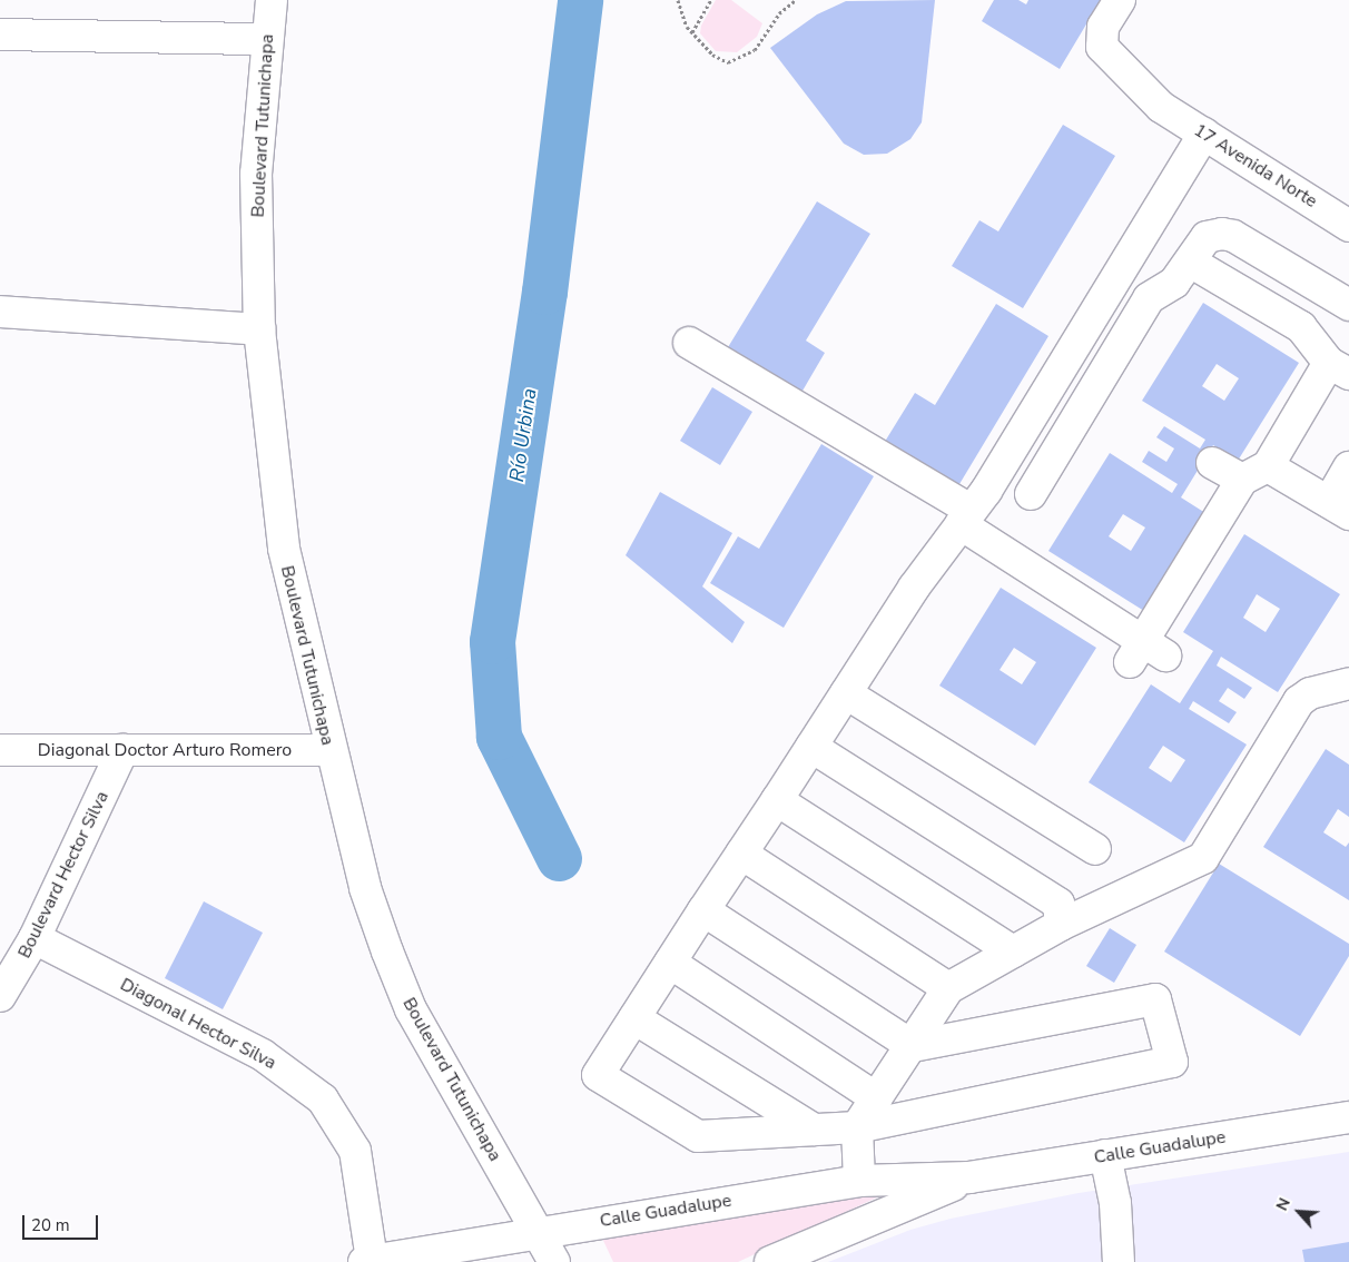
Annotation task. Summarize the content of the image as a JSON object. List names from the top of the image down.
{
  "streets": {
    "street": [
      "Boulevard Tutunichapa",
      "17 Avenida Norte",
      "Diagonal Doctor Arturo Romero",
      "Boulevard Hector Silva",
      "Diagonal Hector Silva",
      "Calle Guadalupe"
    ]
  },
  "crossings": [
    ["Boulevard Tutunichapa", "Diagonal Doctor Arturo Romero"],
    ["Boulevard Tutunichapa", "Calle Guadalupe"],
    ["Diagonal Doctor Arturo Romero", "Boulevard Hector Silva"],
    ["Boulevard Hector Silva", "Diagonal Hector Silva"],
    ["Diagonal Hector Silva", "Calle Guadalupe"]
  ],
  "water": ["Río Urbina"],
  "scale_bar": "20 m",
  "north": "top left"
}
